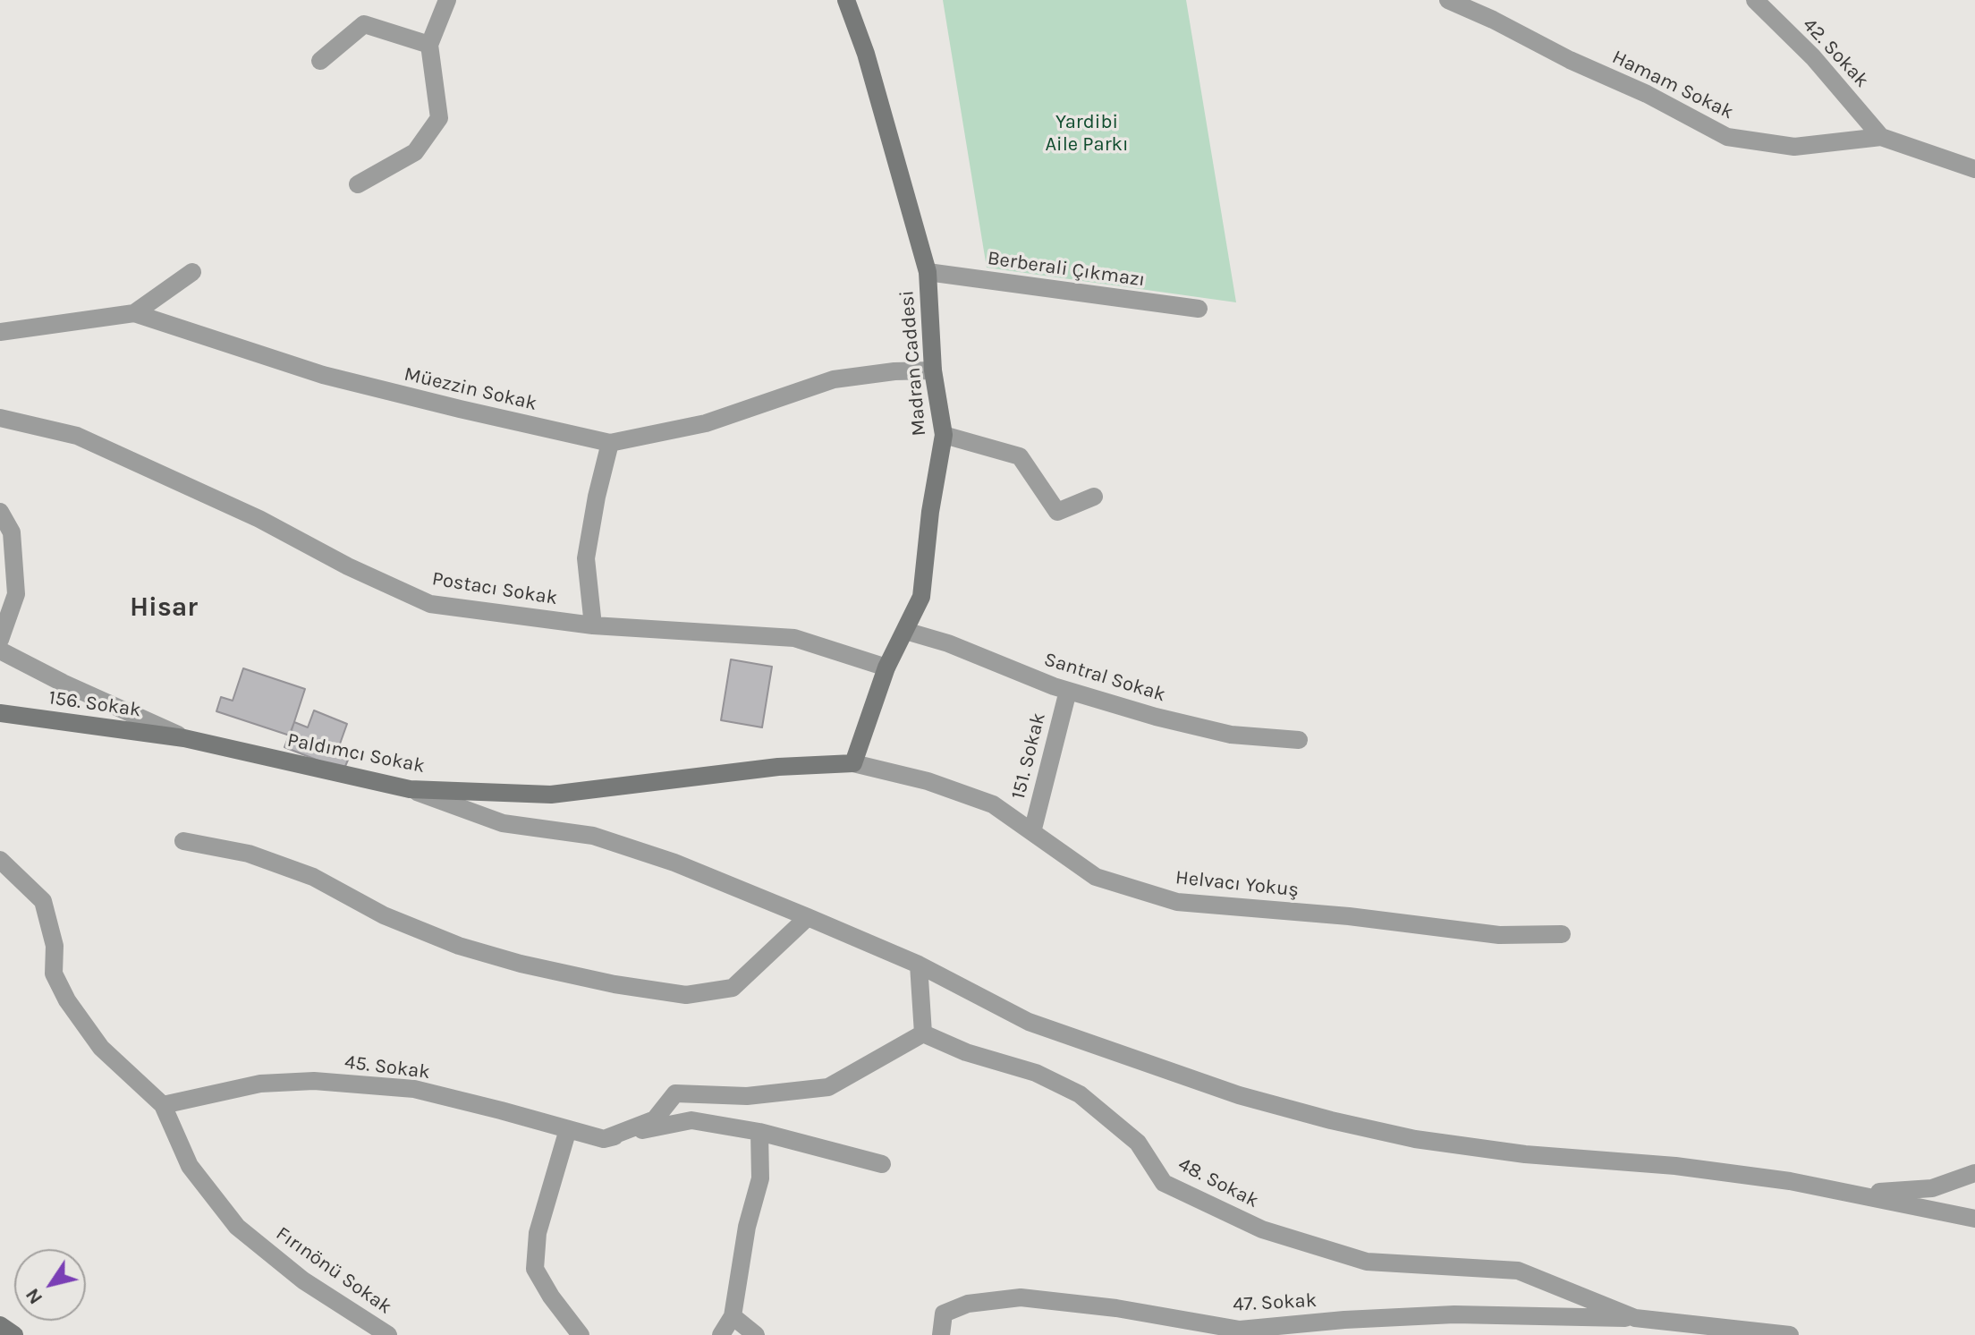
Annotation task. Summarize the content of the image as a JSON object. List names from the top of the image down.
{
  "streets": {
    "street": [
      "42. Sokak",
      "Hamam Sokak",
      "Berberali Çıkmazı",
      "Madran Caddesi",
      "Müezzin Sokak",
      "Postacı Sokak",
      "Santral Sokak",
      "156. Sokak",
      "Paldımcı Sokak",
      "151. Sokak",
      "Helvacı Yokuş",
      "45. Sokak",
      "48. Sokak",
      "Fırınönü Sokak",
      "47. Sokak"
    ]
  },
  "crossings": [
    ["42. Sokak", "Hamam Sokak"],
    ["Berberali Çıkmazı", "Madran Caddesi"],
    ["Madran Caddesi", "Müezzin Sokak"],
    ["Madran Caddesi", "Postacı Sokak"],
    ["Madran Caddesi", "Santral Sokak"],
    ["Madran Caddesi", "Paldımcı Sokak"],
    ["Madran Caddesi", "Helvacı Yokuş"],
    ["Santral Sokak", "151. Sokak"],
    ["156. Sokak", "Paldımcı Sokak"],
    ["Paldımcı Sokak", "Helvacı Yokuş"],
    ["151. Sokak", "Helvacı Yokuş"],
    ["45. Sokak", "Fırınönü Sokak"],
    ["48. Sokak", "47. Sokak"]
  ],
  "districts": ["Hisar"],
  "parks": ["Yardibi Aile Parkı"],
  "north": "bottom left"
}
